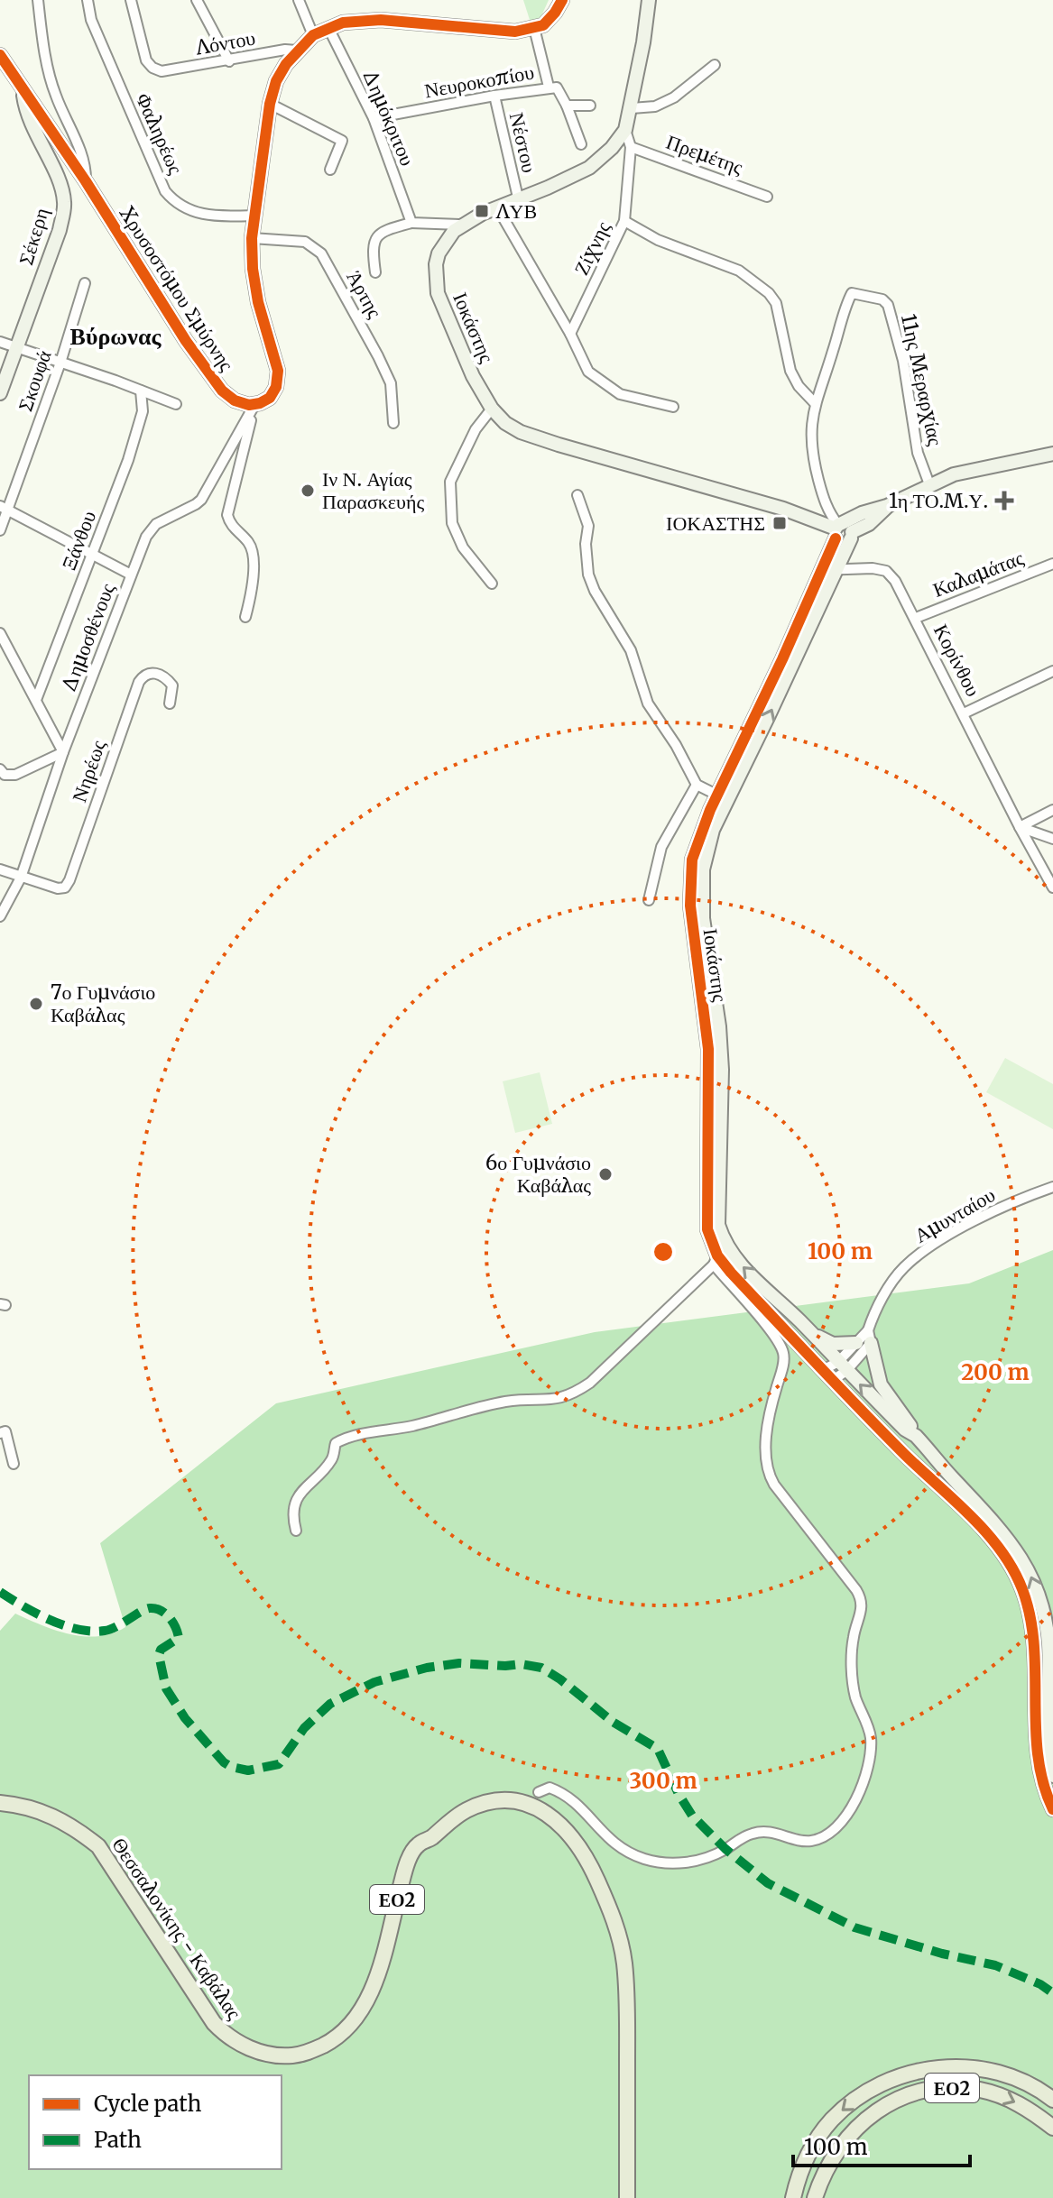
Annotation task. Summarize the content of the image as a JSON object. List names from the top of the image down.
{
  "streets": {
    "main road": ["ΕΟ2", "Θεσσαλονίκης - Καβάλας"],
    "street": [
      "Λόντου",
      "Νευροκοπίου",
      "Δημόκριτου",
      "Φαληρέως",
      "Νέστου",
      "Πρεμέτης",
      "Σέκερη",
      "Ζίχνης",
      "Χρυσοστόμου Σμύρνης",
      "Άρτης",
      "Ιοκάστης",
      "11ης Μεραρχίας",
      "Σκουφά",
      "Ξάνθου",
      "Καλαμάτας",
      "Δημοσθένους",
      "Κορίνθου",
      "Νηρέως",
      "Αμυνταίου"
    ]
  },
  "crossings": [
    ["Νευροκοπίου", "Δημόκριτου"],
    ["Νευροκοπίου", "Νέστου"],
    ["Νέστου", "Ιοκάστης"],
    ["Πρεμέτης", "Ζίχνης"],
    ["Σέκερη", "Χρυσοστόμου Σμύρνης"],
    ["Ζίχνης", "Ιοκάστης"],
    ["Χρυσοστόμου Σμύρνης", "Δημοσθένους"],
    ["Ιοκάστης", "11ης Μεραρχίας"],
    ["Ιοκάστης", "Κορίνθου"],
    ["Ιοκάστης", "Αμυνταίου"],
    ["Καλαμάτας", "Κορίνθου"],
    ["Δημοσθένους", "Νηρέως"]
  ],
  "districts": ["Βύρωνας"],
  "places": {
    "transit": ["ΛΥΒ", "ΙΟΚΑΣΤΗΣ"],
    "other": ["Ιν Ν. Αγίας Παρασκευής", "7ο Γυμνάσιο Καβάλας", "6ο Γυμνάσιο Καβάλας"],
    "health": ["1η ΤΟ.Μ.Υ."]
  },
  "legend": ["Cycle path", "Path"],
  "scale_bar": "100 m",
  "rings": ["100 m", "200 m", "300 m"]
}
